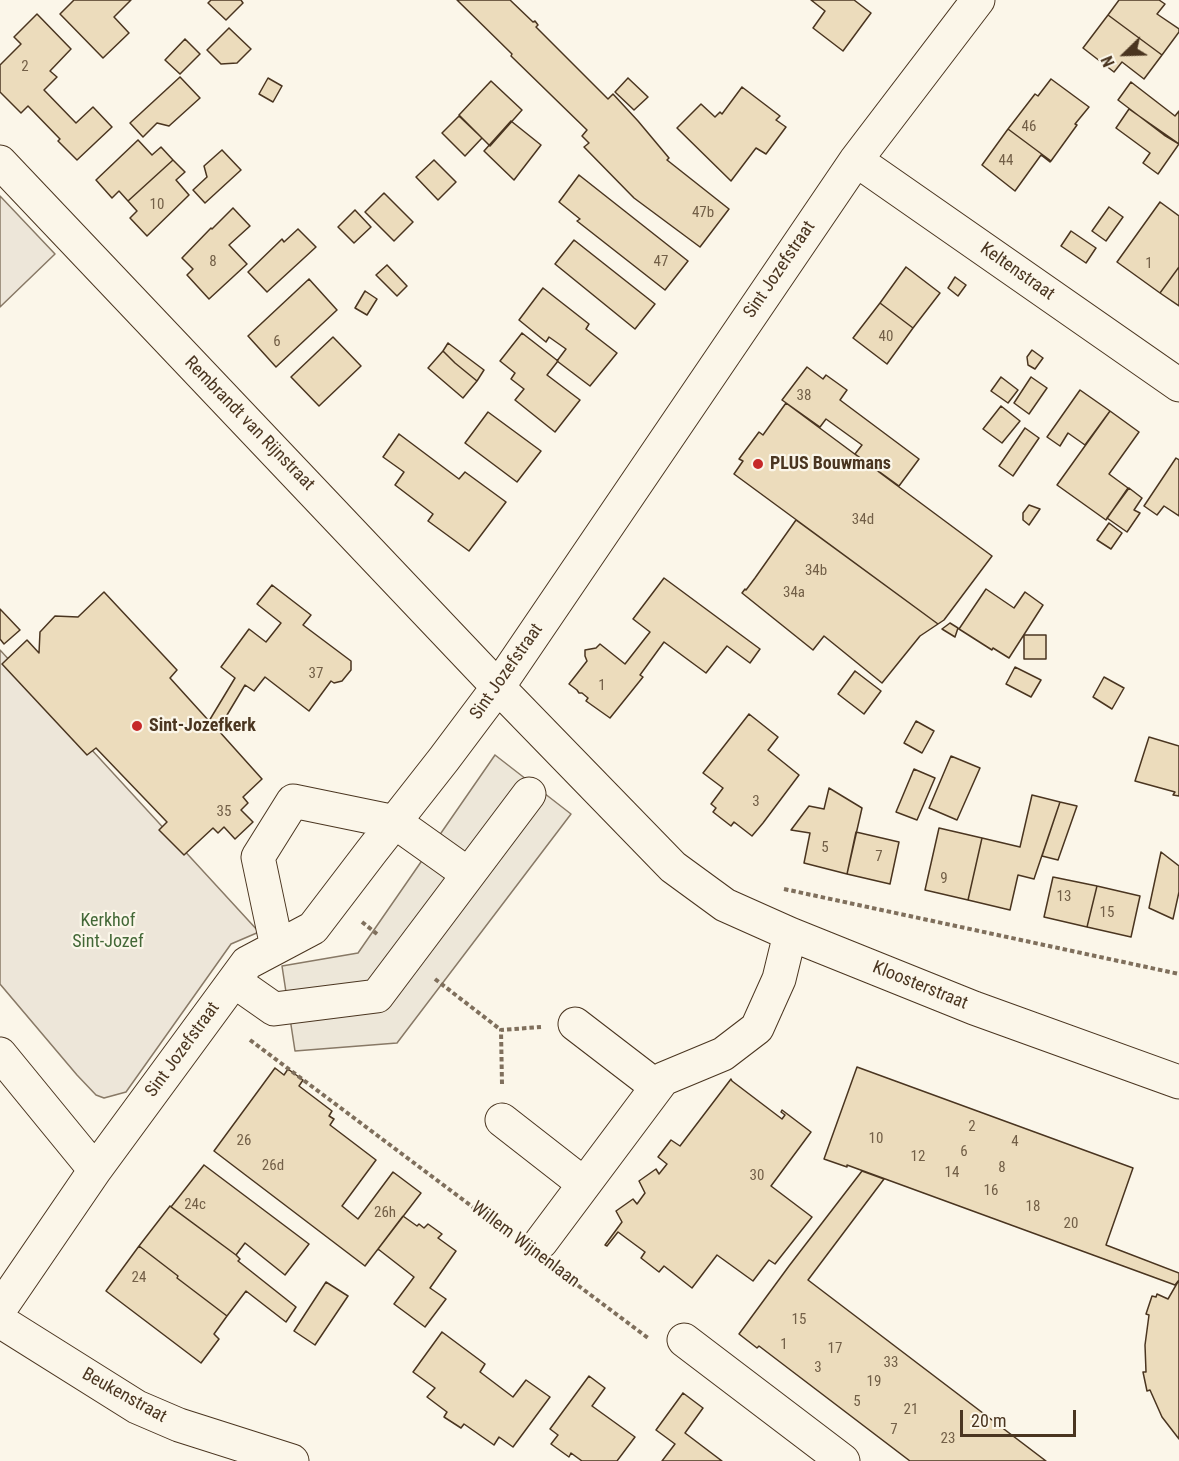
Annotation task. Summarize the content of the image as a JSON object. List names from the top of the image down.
{
  "streets": {
    "street": [
      "Sint Jozefstraat",
      "Keltenstraat",
      "Rembrandt van Rijnstraat",
      "Kloosterstraat",
      "Beukenstraat"
    ],
    "path": ["Willem Wijnenlaan"]
  },
  "crossings": [
    ["Sint Jozefstraat", "Keltenstraat"],
    ["Sint Jozefstraat", "Rembrandt van Rijnstraat"],
    ["Sint Jozefstraat", "Kloosterstraat"],
    ["Sint Jozefstraat", "Willem Wijnenlaan"],
    ["Rembrandt van Rijnstraat", "Kloosterstraat"]
  ],
  "parks": ["Kerkhof Sint-Jozef"],
  "places": ["PLUS Bouwmans", "Sint-Jozefkerk"],
  "house_numbers": [
    "2",
    "46",
    "44",
    "10",
    "47b",
    "8",
    "47",
    "1",
    "40",
    "6",
    "38",
    "34d",
    "34b",
    "34a",
    "37",
    "1",
    "3",
    "35",
    "5",
    "7",
    "9",
    "13",
    "15",
    "2",
    "10",
    "26",
    "4",
    "6",
    "12",
    "26d",
    "8",
    "14",
    "30",
    "16",
    "24c",
    "18",
    "26h",
    "20",
    "24",
    "15",
    "1",
    "17",
    "33",
    "3",
    "19",
    "5",
    "21",
    "7",
    "23"
  ],
  "scale_bar": "20 m",
  "north": "bottom left"
}
